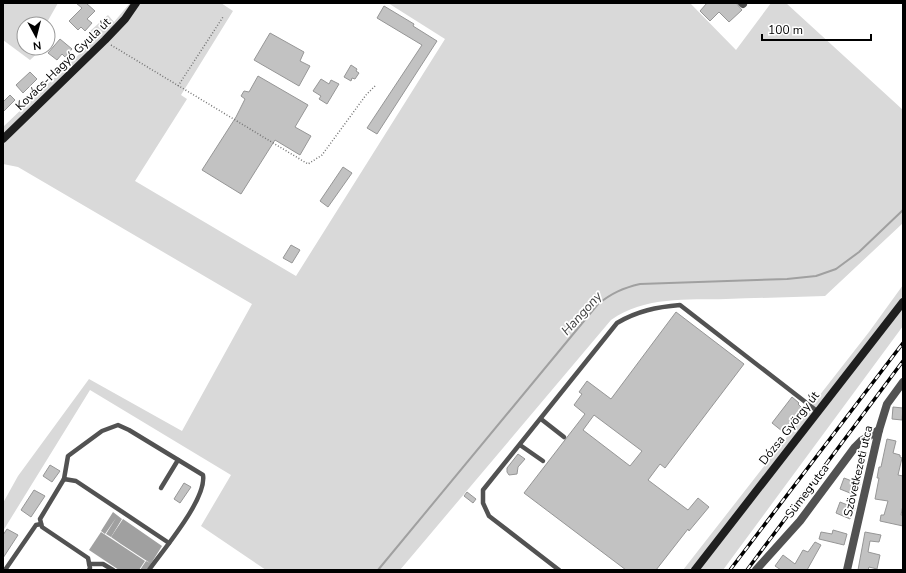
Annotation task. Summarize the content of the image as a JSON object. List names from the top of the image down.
{
  "streets": {
    "main road": ["Kovács-Hagyó Gyula út", "Dózsa György út"],
    "street": ["Szövetkezeti utca", "Sümeg utca"]
  },
  "crossings": [
    ["Szövetkezeti utca", "Sümeg utca"]
  ],
  "water": ["Hangony"],
  "scale_bar": "100 m",
  "north": "bottom"
}
